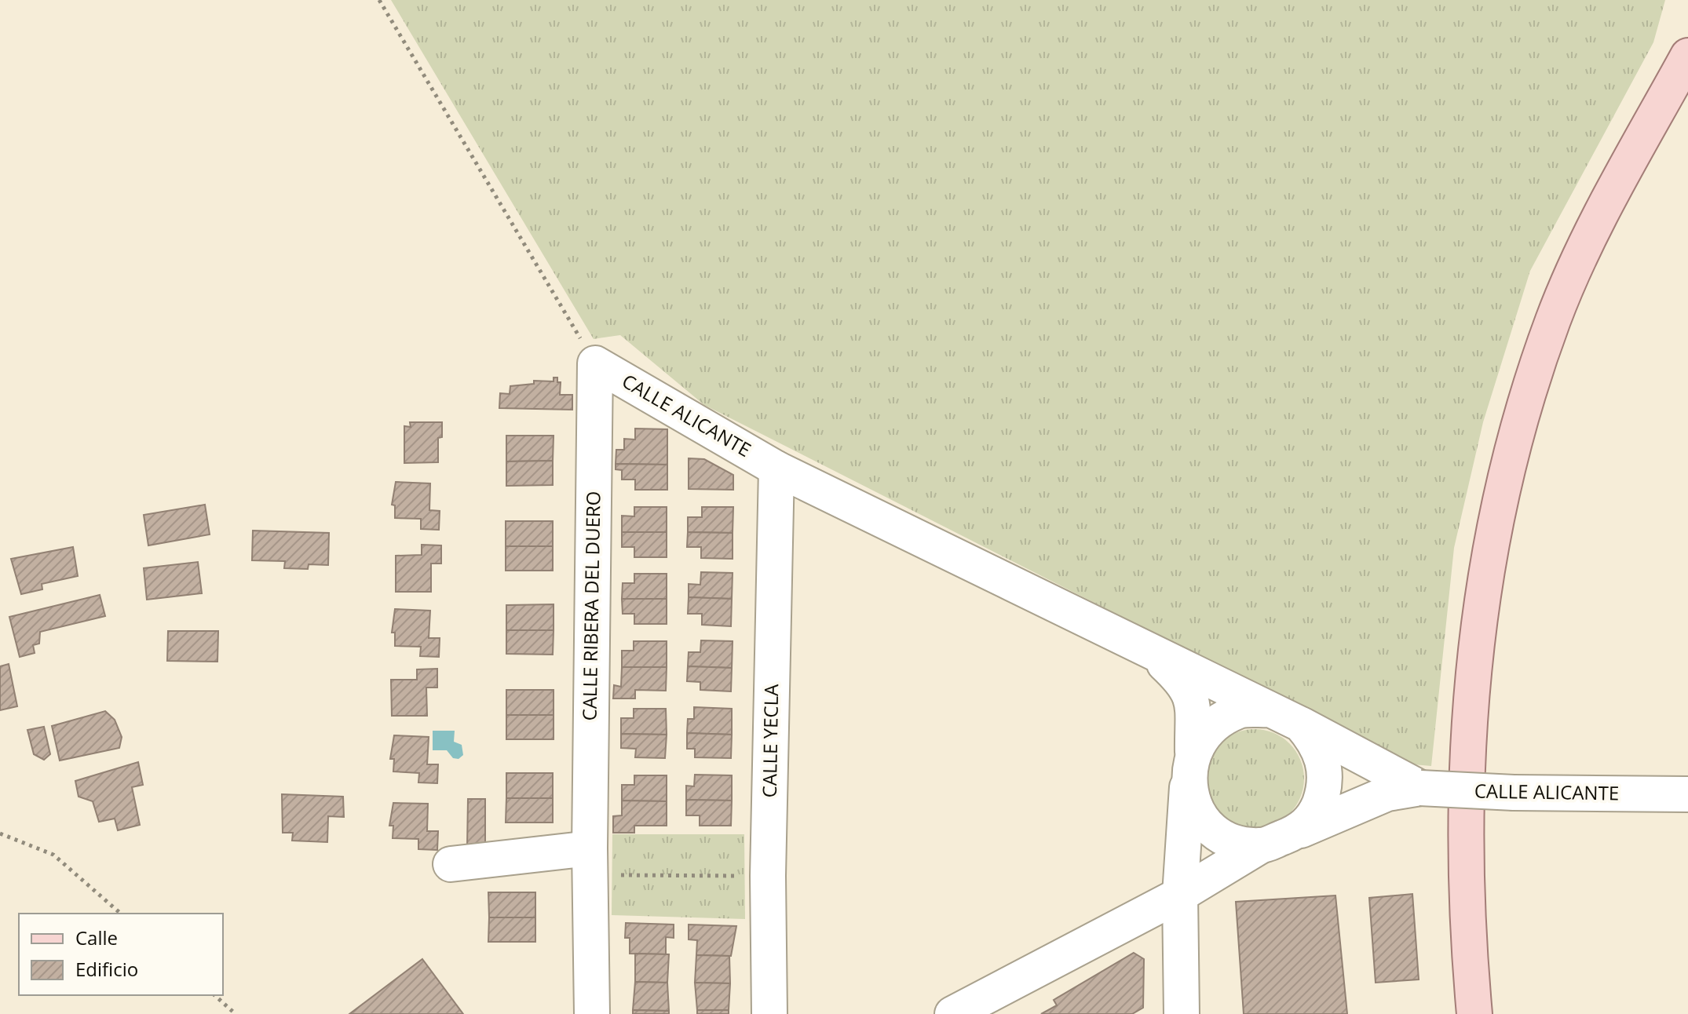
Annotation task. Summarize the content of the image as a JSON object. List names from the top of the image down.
{
  "streets": {
    "street": ["CALLE ALICANTE", "CALLE RIBERA DEL DUERO", "CALLE YECLA"]
  },
  "crossings": [
    ["CALLE ALICANTE", "CALLE RIBERA DEL DUERO"],
    ["CALLE ALICANTE", "CALLE YECLA"]
  ],
  "legend": ["Calle", "Edificio"]
}
